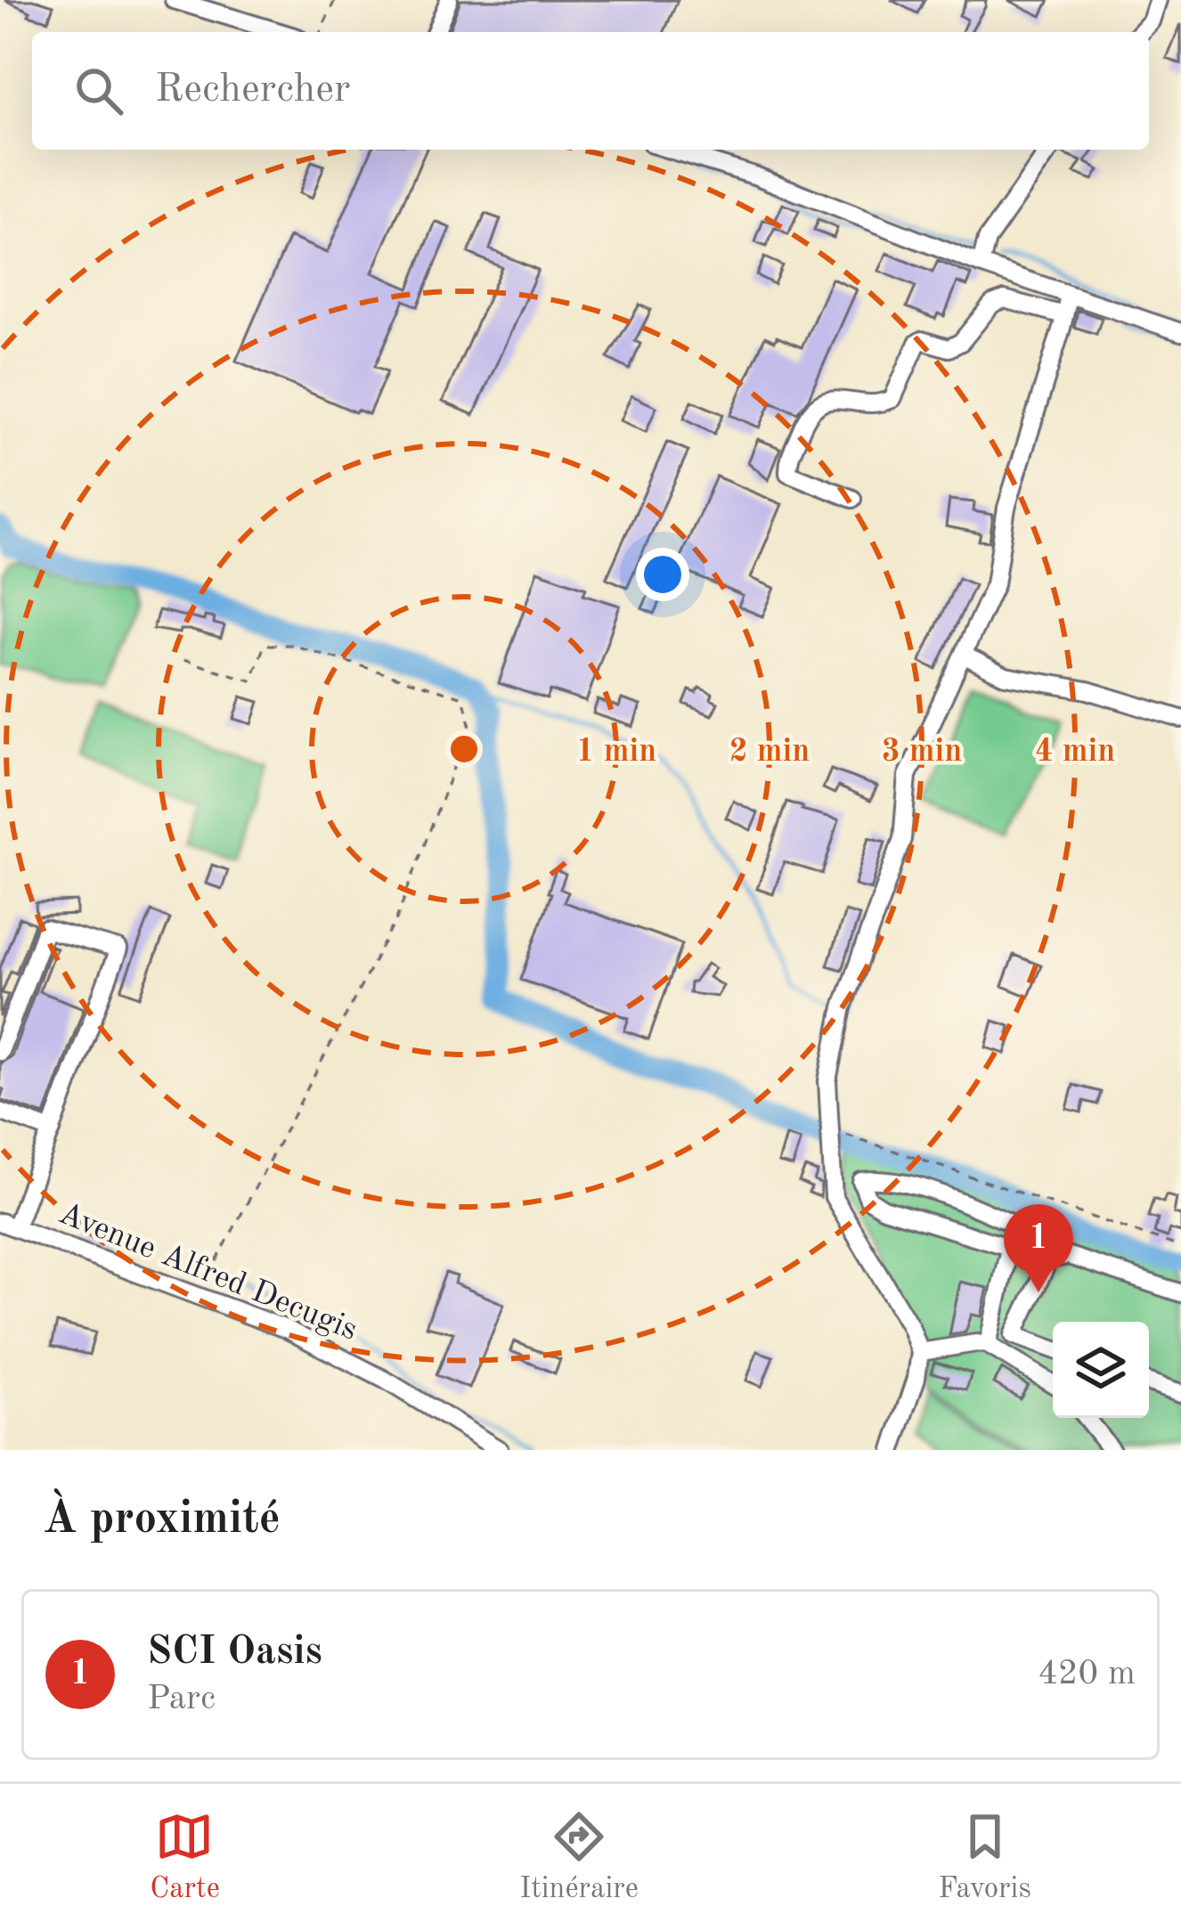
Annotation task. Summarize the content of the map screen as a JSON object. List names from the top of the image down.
{
  "streets": {
    "street": ["Avenue Alfred Decugis"]
  },
  "page": {
    "search": "Rechercher",
    "pins": "1",
    "heading": "À proximité",
    "list": [
      {
        "mark": "1",
        "name": "SCI Oasis",
        "note": "Parc",
        "value": "420 m"
      }
    ],
    "nav": ["Carte", "Itinéraire", "Favoris"]
  },
  "rings": [
    "1 min",
    "2 min",
    "3 min",
    "4 min"
  ]
}
